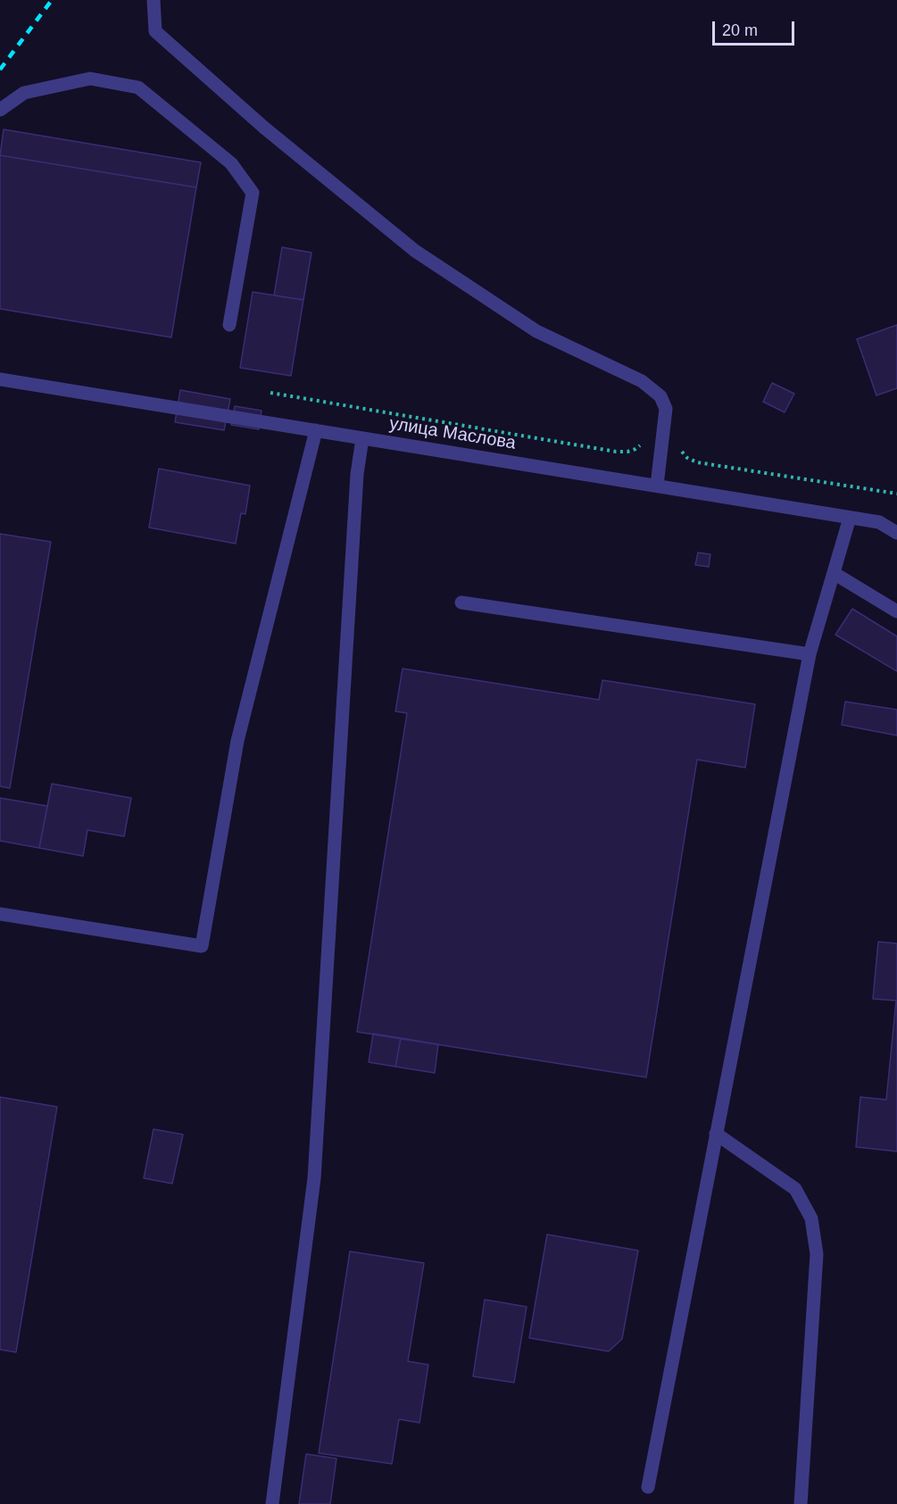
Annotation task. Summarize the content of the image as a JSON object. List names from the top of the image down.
{
  "streets": {
    "lane": ["улица Маслова"]
  },
  "scale_bar": "20 m"
}
